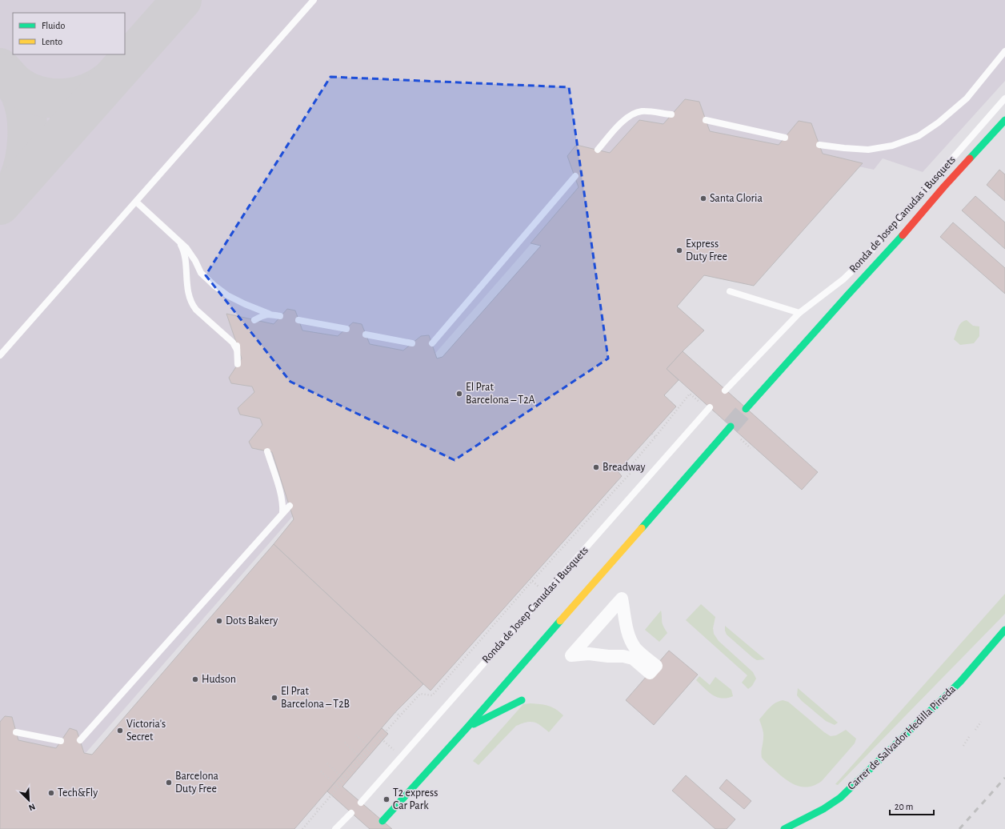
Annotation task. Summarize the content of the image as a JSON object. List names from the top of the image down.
{
  "streets": {
    "main road": ["Ronda de Josep Canudas i Busquets", "Carrer de Salvador Hedilla Pineda"]
  },
  "places": [
    "Santa Gloria",
    "Express Duty Free",
    "El Prat Barcelona – T2A",
    "Breadway",
    "Dots Bakery",
    "Hudson",
    "El Prat Barcelona – T2B",
    "Victoria's Secret",
    "Barcelona Duty Free",
    "Tech&Fly",
    "T2 express Car Park"
  ],
  "legend": ["Fluido", "Lento"],
  "scale_bar": "20 m",
  "north": "bottom right"
}
